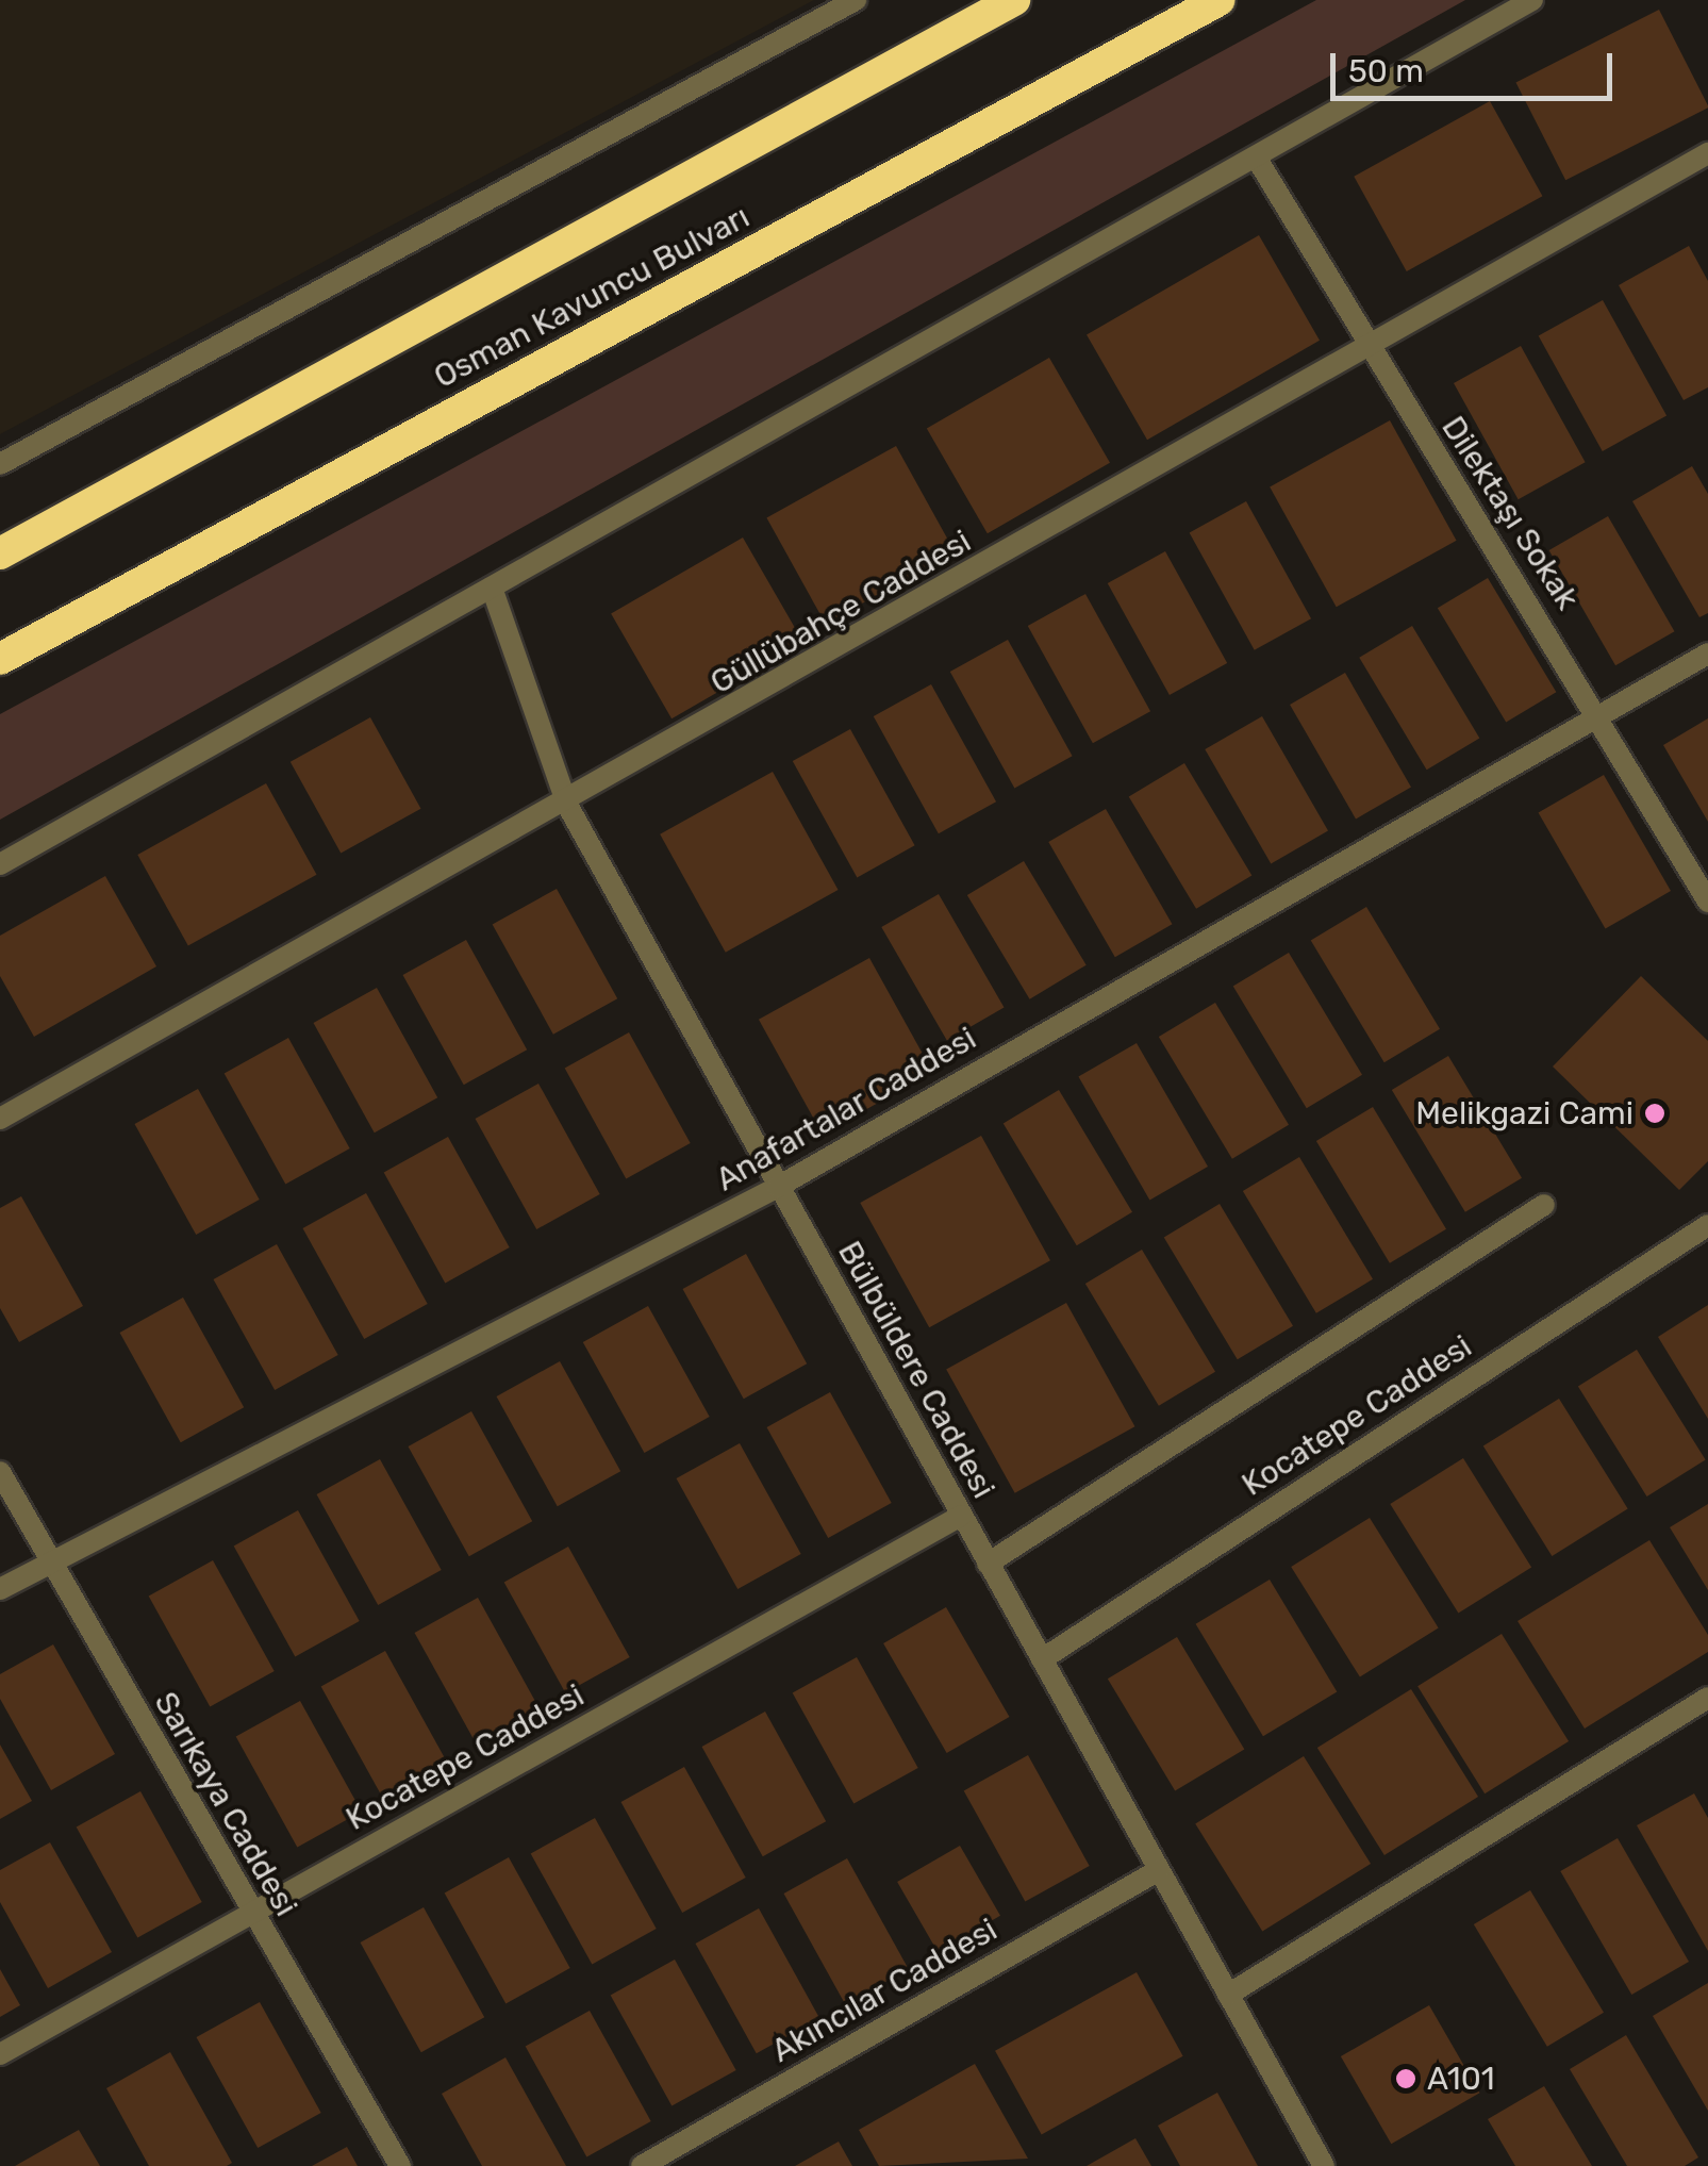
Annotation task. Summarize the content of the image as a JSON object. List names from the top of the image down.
{
  "streets": {
    "highway": ["Osman Kavuncu Bulvarı"],
    "street": [
      "Dilektaşı Sokak",
      "Güllübahçe Caddesi",
      "Anafartalar Caddesi",
      "Bülbüldere Caddesi",
      "Kocatepe Caddesi",
      "Sarıkaya Caddesi",
      "Akıncılar Caddesi"
    ]
  },
  "crossings": [
    ["Dilektaşı Sokak", "Güllübahçe Caddesi"],
    ["Dilektaşı Sokak", "Anafartalar Caddesi"],
    ["Güllübahçe Caddesi", "Bülbüldere Caddesi"],
    ["Anafartalar Caddesi", "Bülbüldere Caddesi"],
    ["Anafartalar Caddesi", "Sarıkaya Caddesi"],
    ["Bülbüldere Caddesi", "Kocatepe Caddesi"],
    ["Bülbüldere Caddesi", "Akıncılar Caddesi"],
    ["Kocatepe Caddesi", "Sarıkaya Caddesi"]
  ],
  "places": ["Melikgazi Cami", "A101"],
  "scale_bar": "50 m"
}
